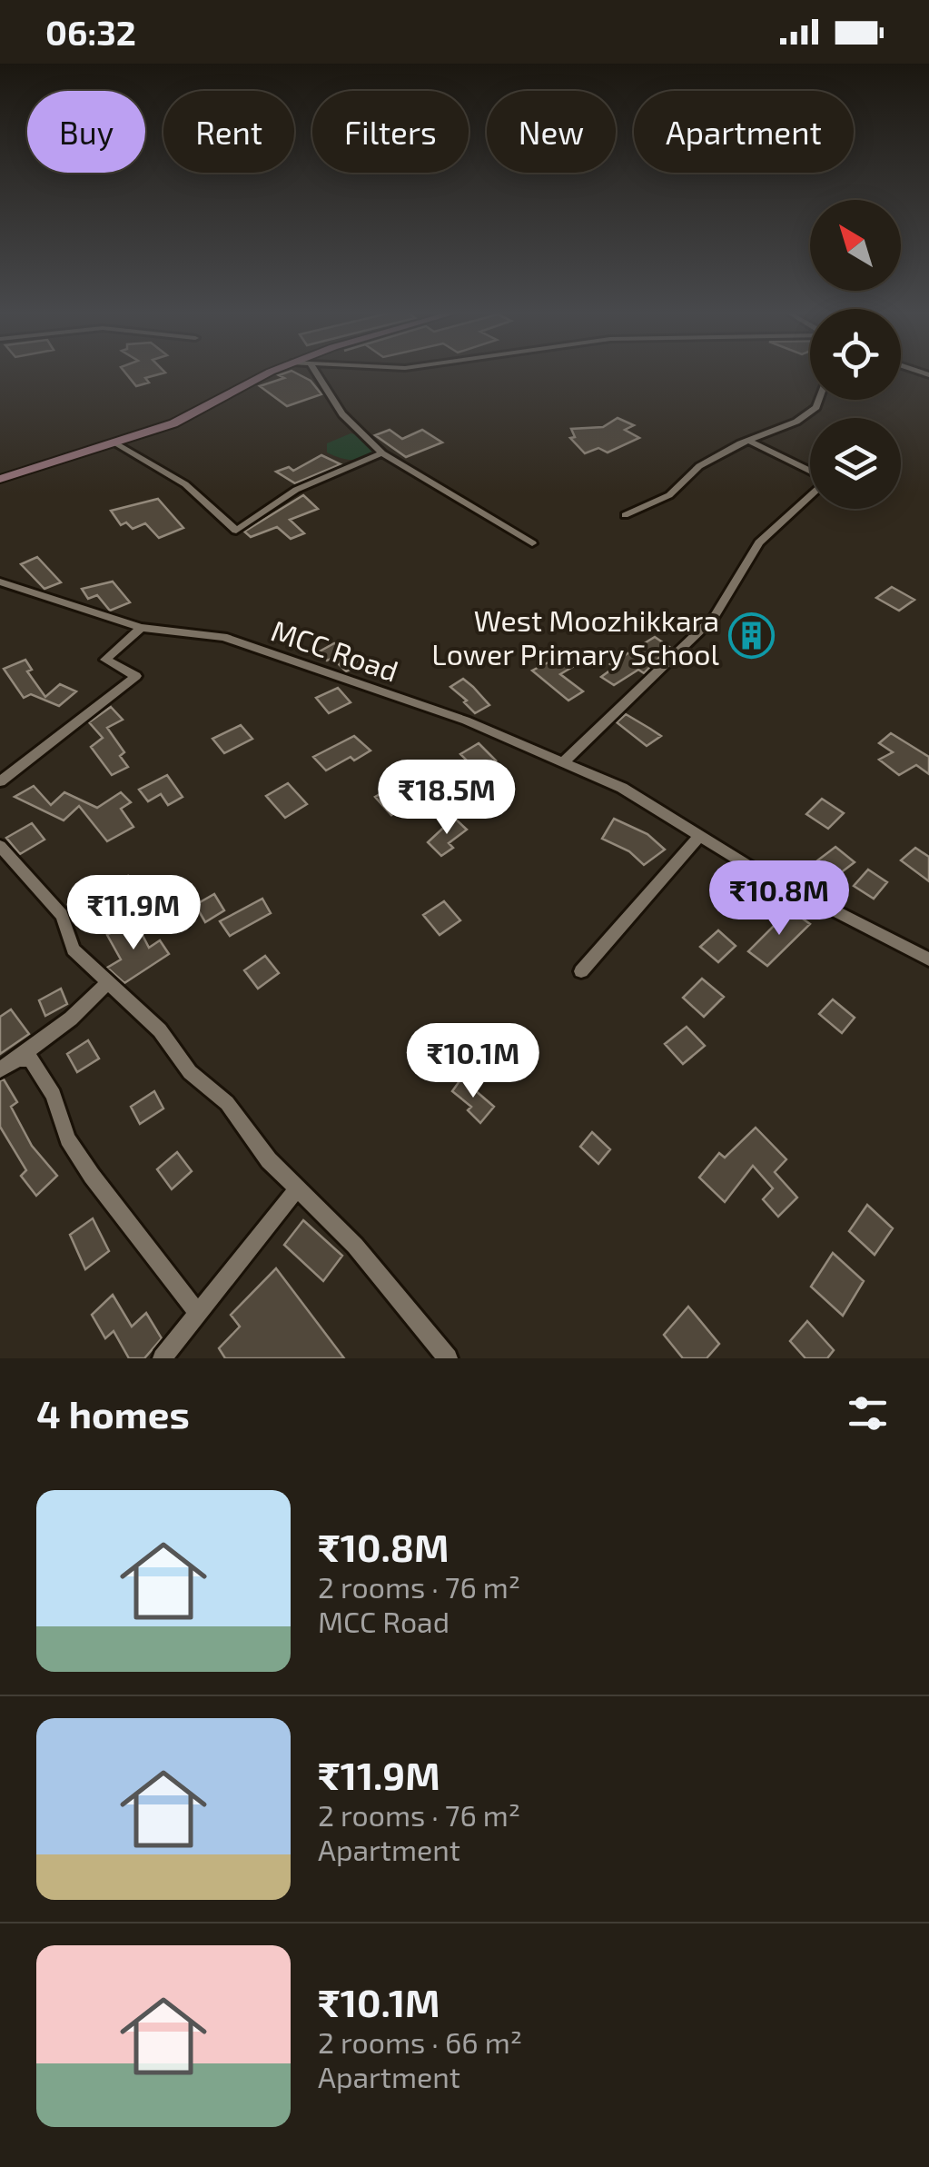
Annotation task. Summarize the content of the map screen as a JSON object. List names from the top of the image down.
{
  "streets": {
    "street": ["MCC Road"]
  },
  "places": {
    "building": ["West Moozhikkara Lower Primary School"]
  },
  "north": "top left",
  "page": {
    "status": "06:32",
    "chip": [
      "Buy",
      "Rent",
      "Filters",
      "New",
      "Apartment"
    ],
    "price": [
      "₹18.5M",
      "₹10.8M",
      "₹11.9M",
      "₹10.1M"
    ],
    "heading": "4 homes",
    "list": [
      {
        "name": "₹10.8M",
        "note": "2 rooms · 76 m² · MCC Road"
      },
      {
        "name": "₹11.9M",
        "note": "2 rooms · 76 m² · Apartment"
      },
      {
        "name": "₹10.1M",
        "note": "2 rooms · 66 m² · Apartment"
      }
    ]
  }
}
